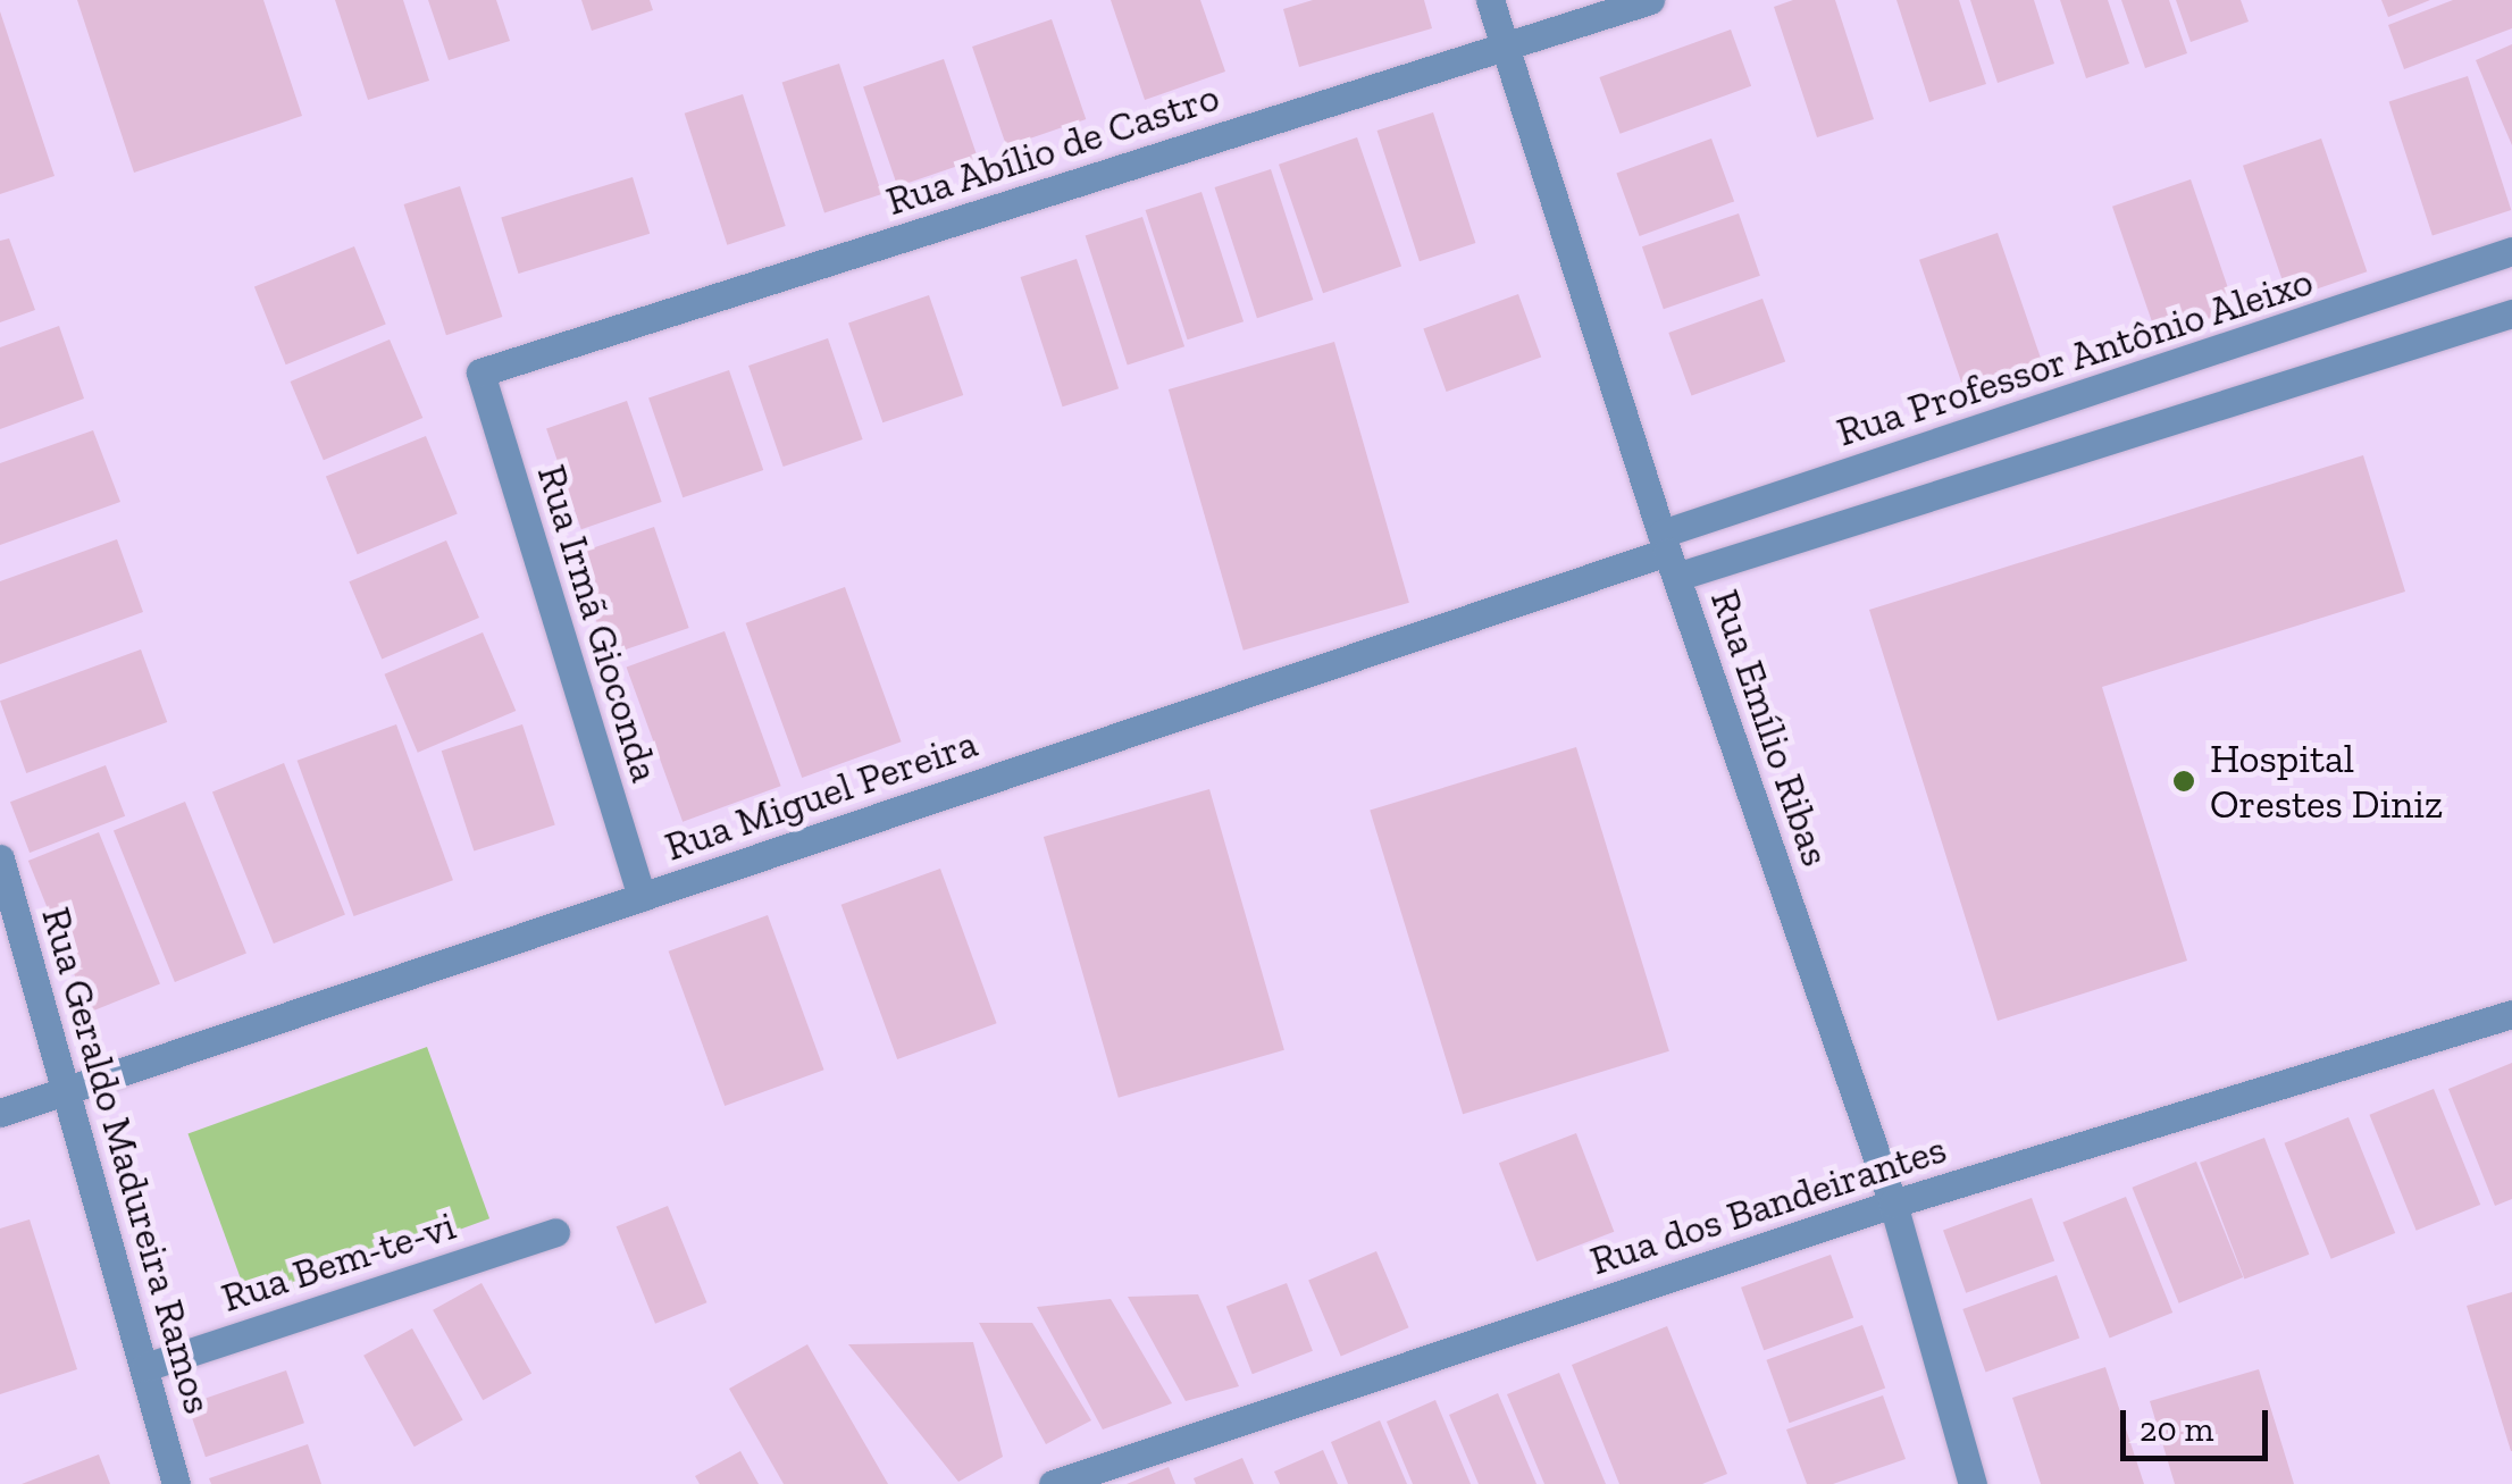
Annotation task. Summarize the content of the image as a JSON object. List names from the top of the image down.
{
  "streets": {
    "street": [
      "Rua Abílio de Castro",
      "Rua Professor Antônio Aleixo",
      "Rua Irmã Gioconda",
      "Rua Emílio Ribas",
      "Rua Miguel Pereira",
      "Rua Geraldo Madureira Ramos",
      "Rua dos Bandeirantes",
      "Rua Bem-te-vi"
    ]
  },
  "crossings": [
    ["Rua Abílio de Castro", "Rua Irmã Gioconda"],
    ["Rua Abílio de Castro", "Rua Emílio Ribas"],
    ["Rua Professor Antônio Aleixo", "Rua Emílio Ribas"],
    ["Rua Professor Antônio Aleixo", "Rua Miguel Pereira"],
    ["Rua Irmã Gioconda", "Rua Miguel Pereira"],
    ["Rua Emílio Ribas", "Rua Miguel Pereira"],
    ["Rua Emílio Ribas", "Rua dos Bandeirantes"],
    ["Rua Miguel Pereira", "Rua Geraldo Madureira Ramos"],
    ["Rua Geraldo Madureira Ramos", "Rua Bem-te-vi"]
  ],
  "places": ["Hospital Orestes Diniz"],
  "scale_bar": "20 m"
}
